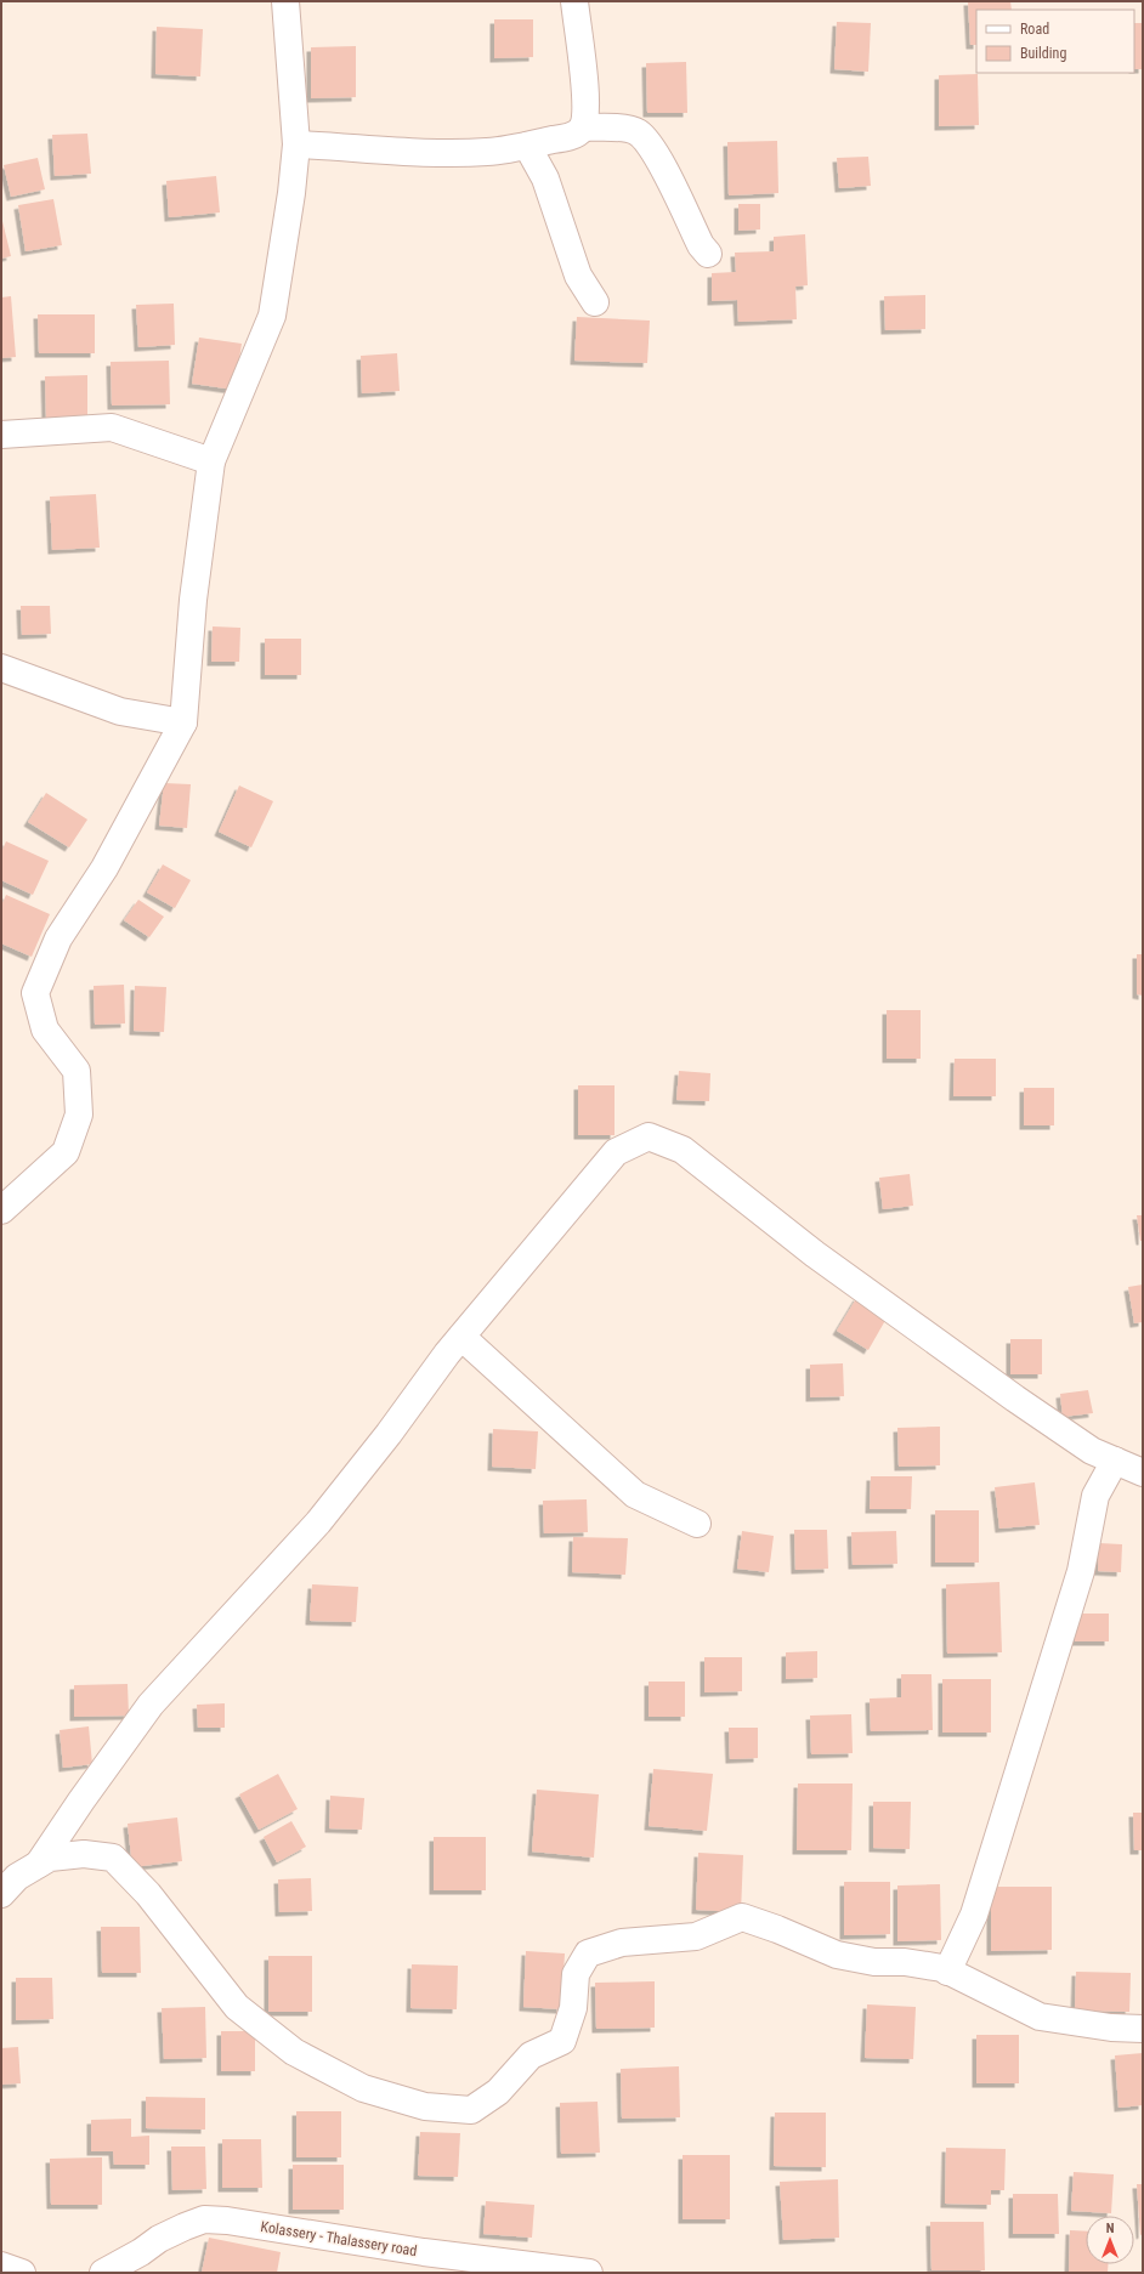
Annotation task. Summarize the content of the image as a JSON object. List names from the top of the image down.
{
  "streets": {
    "street": ["Kolassery - Thalassery road"]
  },
  "legend": ["Road", "Building"],
  "north": "top"
}
